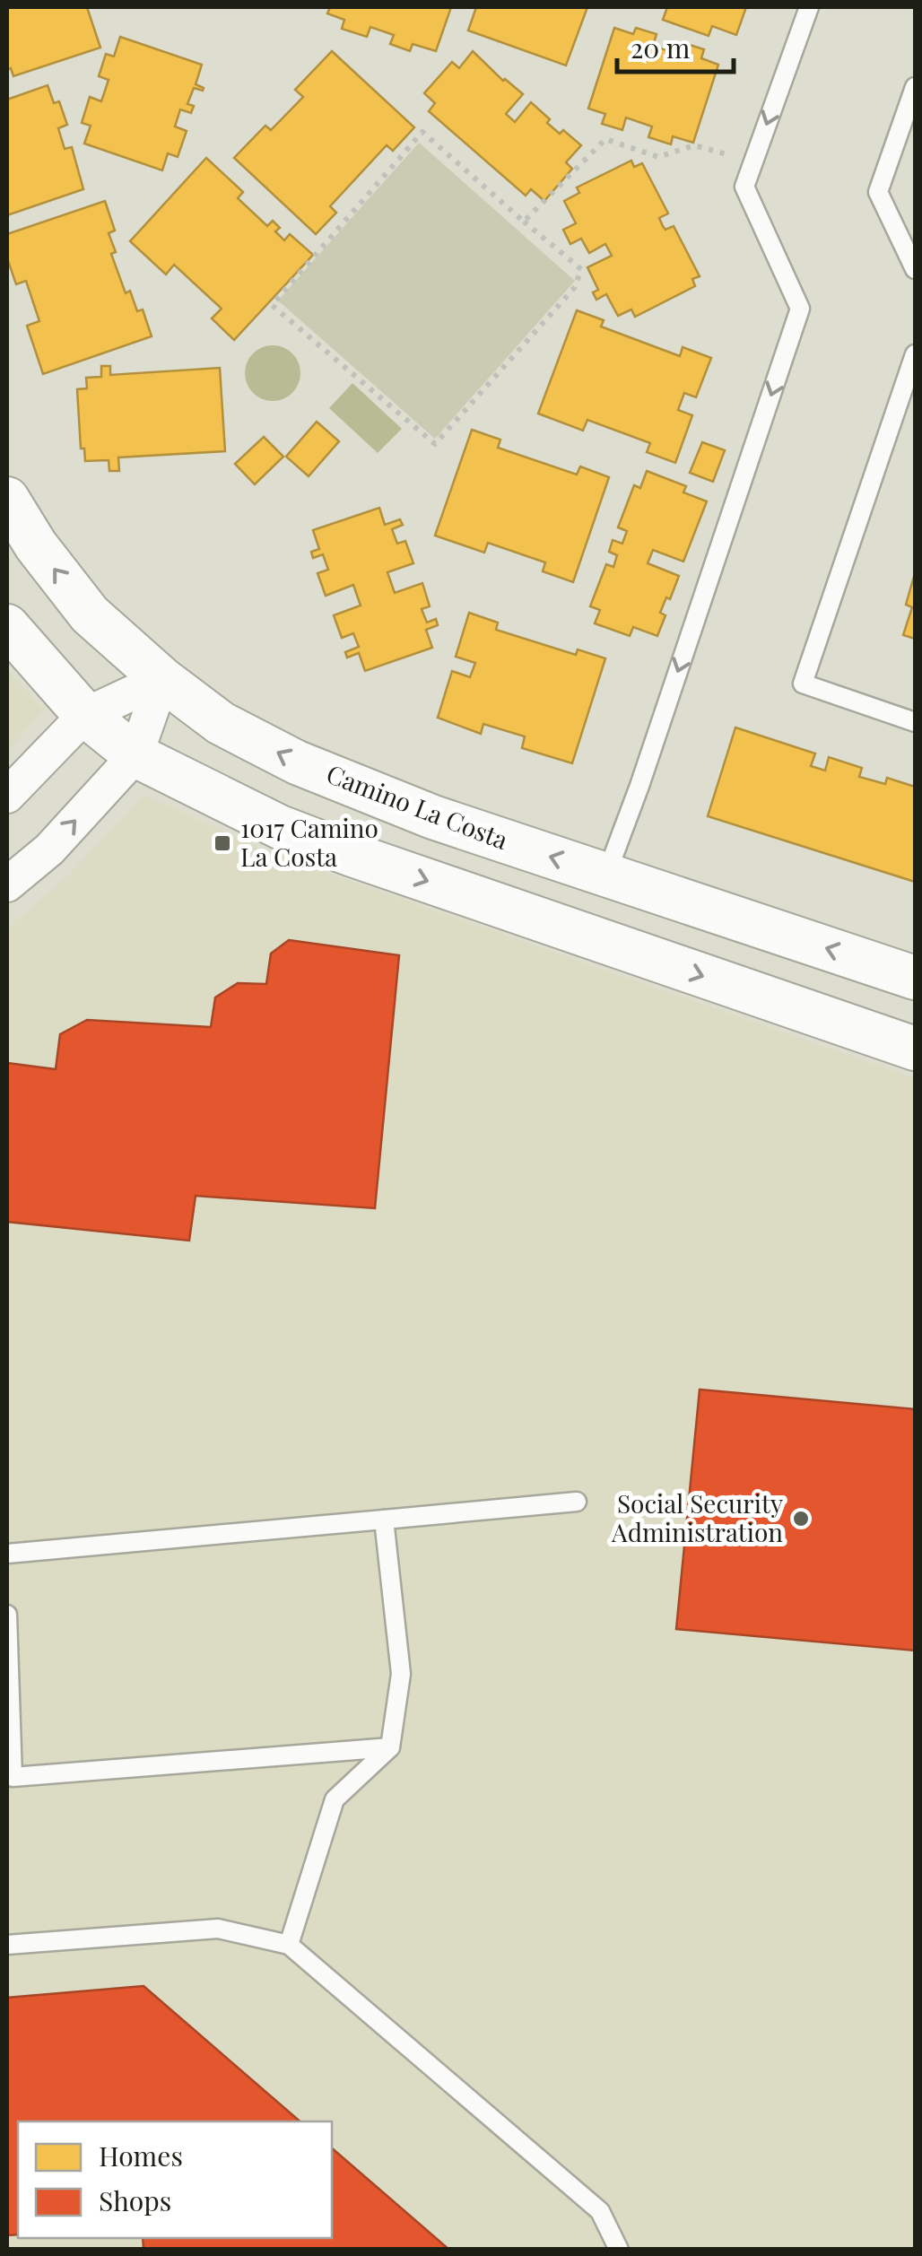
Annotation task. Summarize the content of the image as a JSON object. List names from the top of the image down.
{
  "streets": {
    "street": ["Camino La Costa"]
  },
  "places": {
    "transit": ["1017 Camino La Costa"],
    "other": ["Social Security Administration"]
  },
  "legend": ["Homes", "Shops"],
  "scale_bar": "20 m"
}
